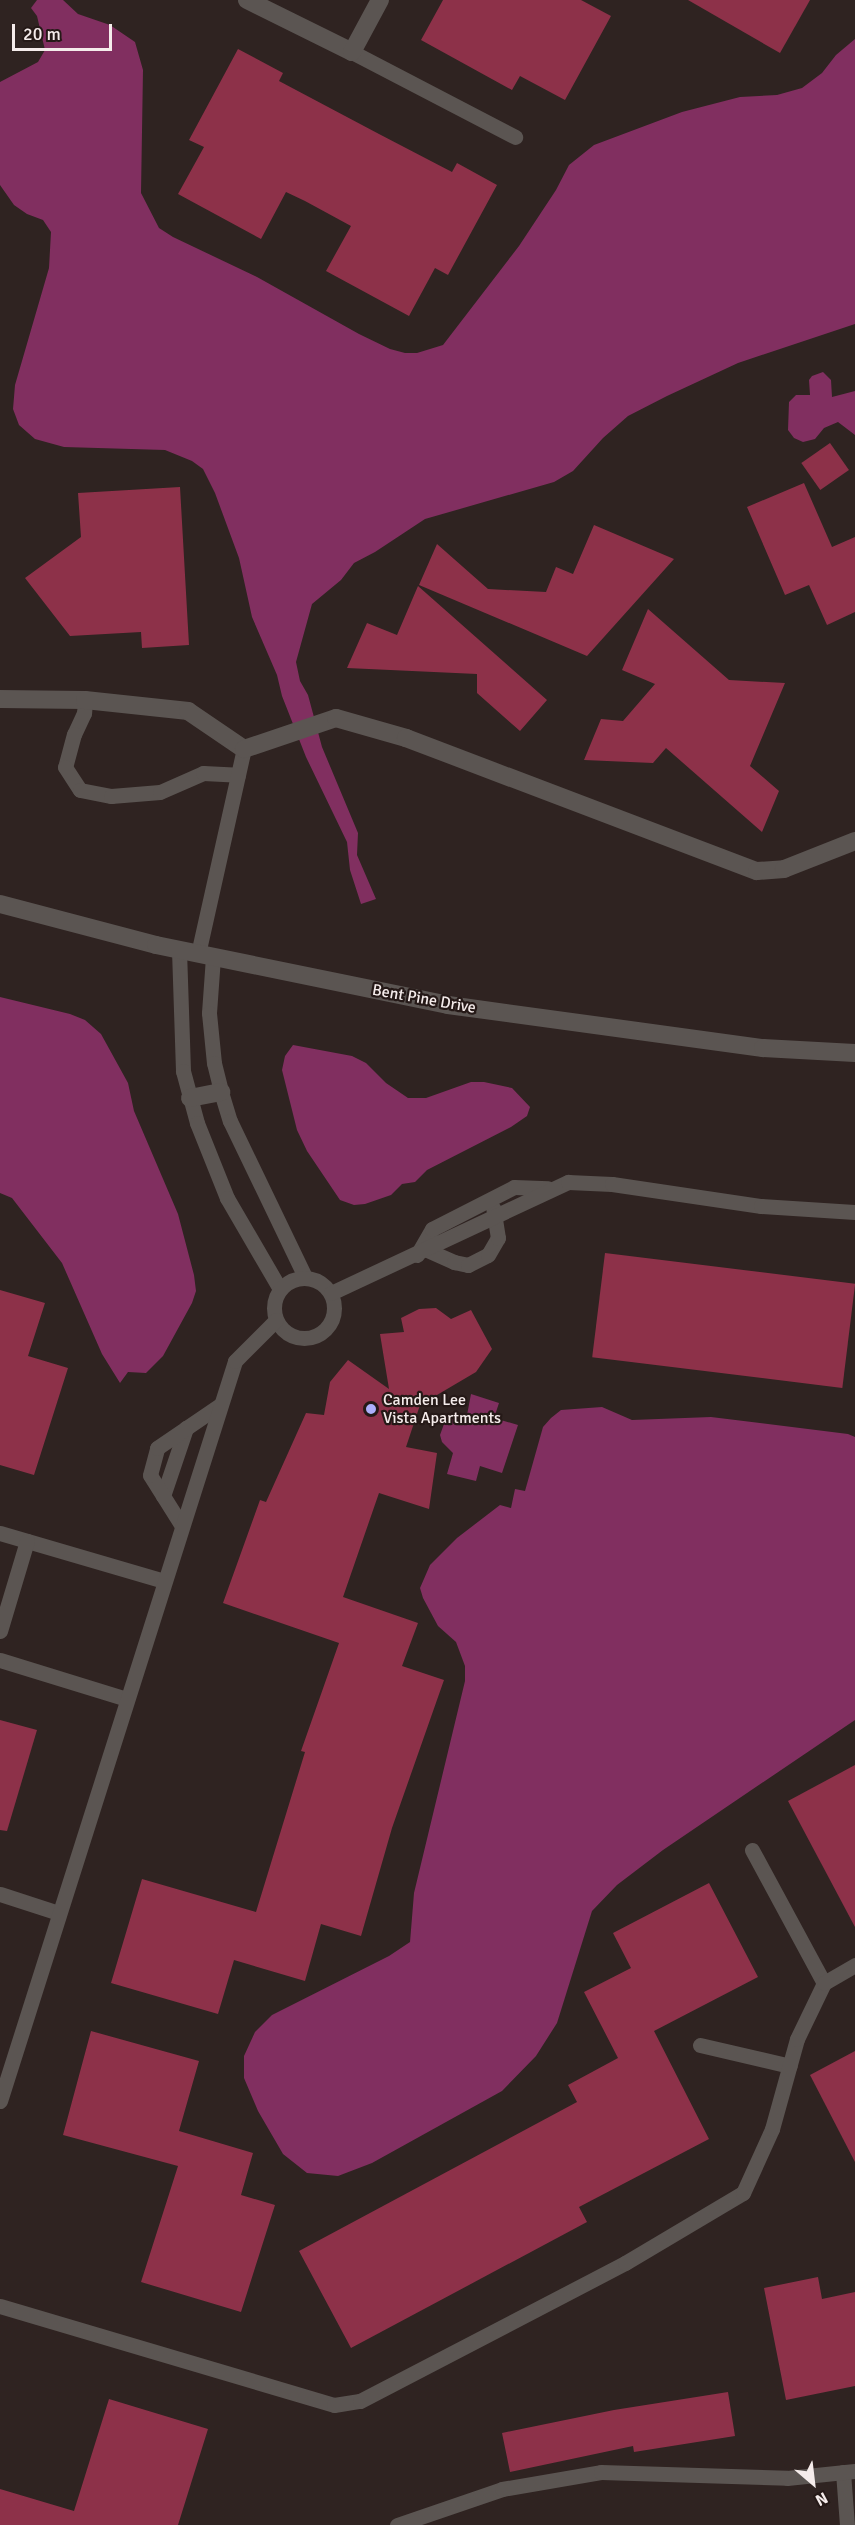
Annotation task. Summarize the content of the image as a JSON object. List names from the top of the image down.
{
  "streets": {
    "street": ["Bent Pine Drive"]
  },
  "places": ["Camden Lee Vista Apartments"],
  "scale_bar": "20 m",
  "north": "bottom right"
}
